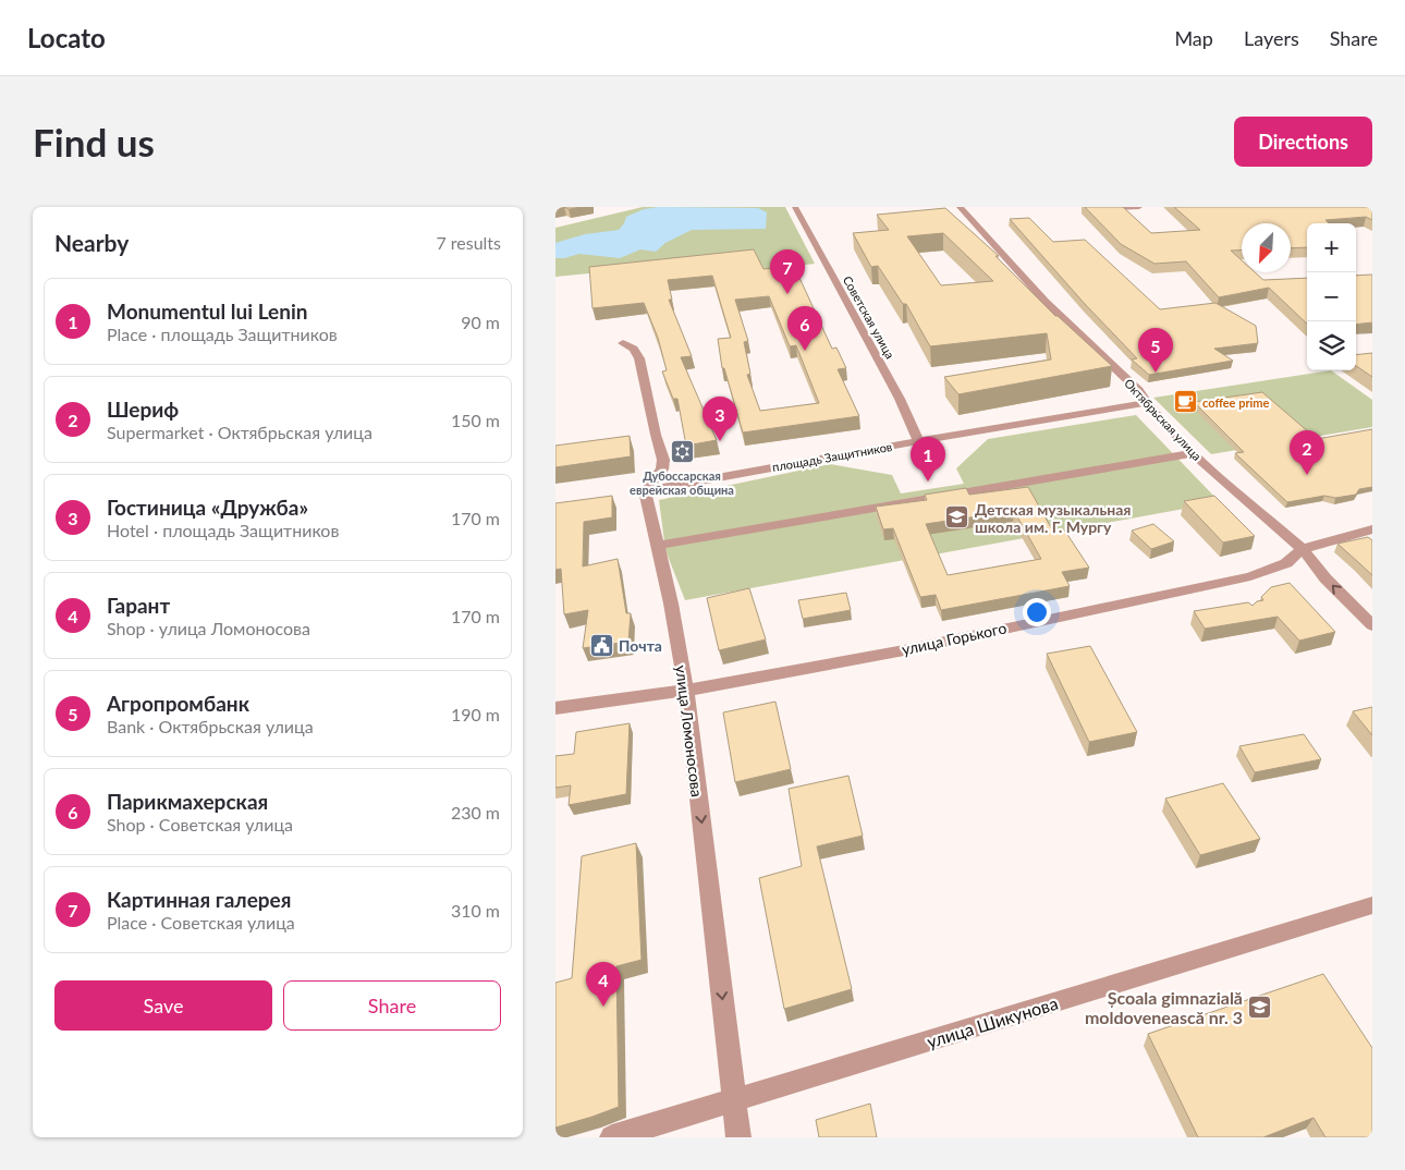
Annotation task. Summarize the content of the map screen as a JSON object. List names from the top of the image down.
{
  "streets": {
    "street": [
      "Советская улица",
      "Октябрьская улица",
      "площадь Защитников",
      "улица Горького",
      "улица Ломоносова",
      "улица Шикунова"
    ]
  },
  "crossings": [
    ["Советская улица", "площадь Защитников"],
    ["Октябрьская улица", "площадь Защитников"],
    ["Октябрьская улица", "улица Горького"],
    ["площадь Защитников", "улица Ломоносова"],
    ["улица Горького", "улица Ломоносова"],
    ["улица Ломоносова", "улица Шикунова"]
  ],
  "one_way": ["улица Ломоносова"],
  "places": {
    "cafe": ["coffee prime"],
    "synagogue": ["Дубоссарская еврейская община"],
    "school or university": ["Детская музыкальная школа им. Г. Мургу", "Școala gimnazială moldovenească nr. 3"],
    "public building": ["Почта"]
  },
  "north": "bottom left",
  "page": {
    "header": "Locato",
    "nav": ["Map", "Layers", "Share"],
    "buttons": [
      "Directions",
      ["Save", "Share"]
    ],
    "title": "Find us",
    "heading": ["Nearby", "7 results"],
    "map_buttons": ["+", "−"],
    "pins": [
      "7",
      "6",
      "5",
      "3",
      "2",
      "1",
      "4"
    ],
    "list": [
      {
        "mark": "1",
        "name": "Monumentul lui Lenin",
        "note": "Place · площадь Защитников",
        "value": "90 m"
      },
      {
        "mark": "2",
        "name": "Шериф",
        "note": "Supermarket · Октябрьская улица",
        "value": "150 m"
      },
      {
        "mark": "3",
        "name": "Гостиница «Дружба»",
        "note": "Hotel · площадь Защитников",
        "value": "170 m"
      },
      {
        "mark": "4",
        "name": "Гарант",
        "note": "Shop · улица Ломоносова",
        "value": "170 m"
      },
      {
        "mark": "5",
        "name": "Агропромбанк",
        "note": "Bank · Октябрьская улица",
        "value": "190 m"
      },
      {
        "mark": "6",
        "name": "Парикмахерская",
        "note": "Shop · Советская улица",
        "value": "230 m"
      },
      {
        "mark": "7",
        "name": "Картинная галерея",
        "note": "Place · Советская улица",
        "value": "310 m"
      }
    ]
  }
}
